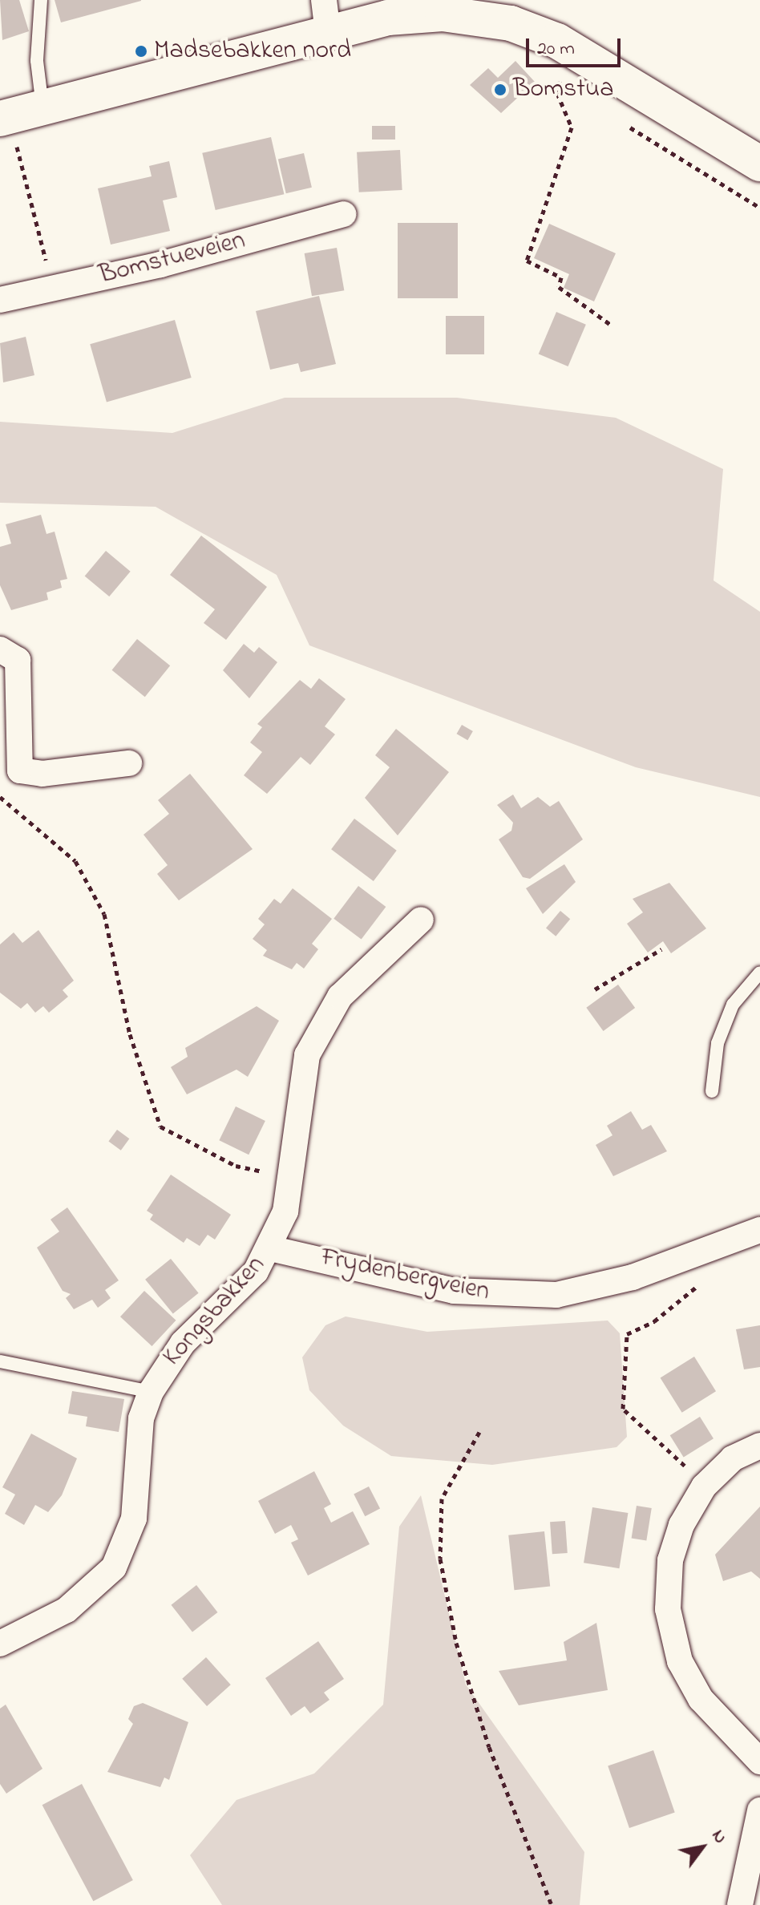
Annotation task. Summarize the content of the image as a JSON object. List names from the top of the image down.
{
  "streets": {
    "street": ["Bomstueveien", "Frydenbergveien", "Kongsbakken"]
  },
  "crossings": [
    ["Frydenbergveien", "Kongsbakken"]
  ],
  "places": ["Madsebakken nord", "Bomstua"],
  "scale_bar": "20 m",
  "north": "top right"
}
